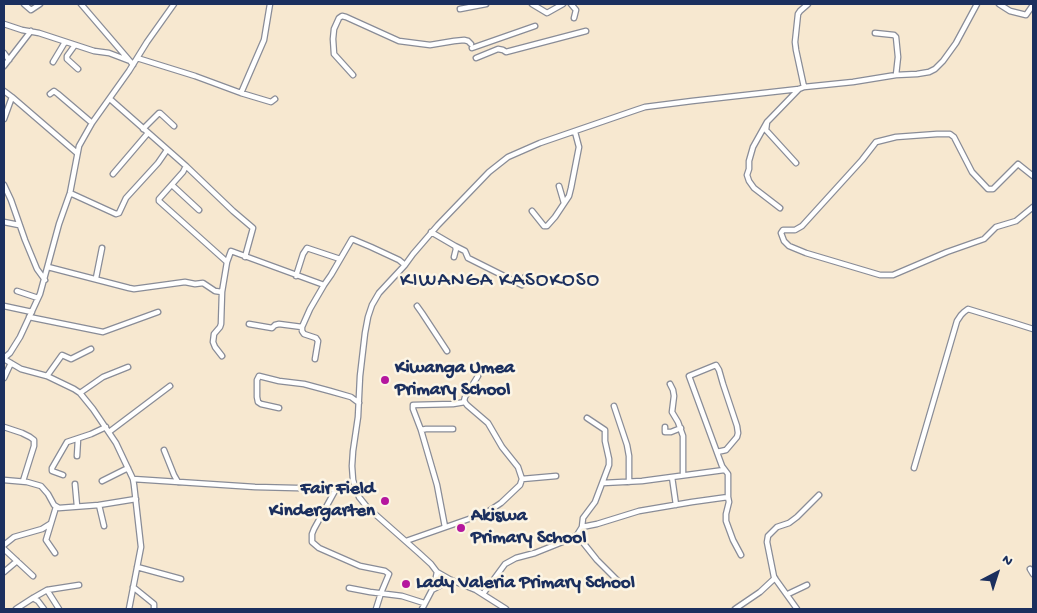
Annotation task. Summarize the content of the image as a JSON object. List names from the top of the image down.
{
  "districts": ["KIWANGA KASOKOSO"],
  "places": [
    "Kiwanga Umea Primary School",
    "Fair Field Kindergarten",
    "Akiswa Primary School",
    "Lady Valeria Primary School"
  ],
  "north": "top right"
}
